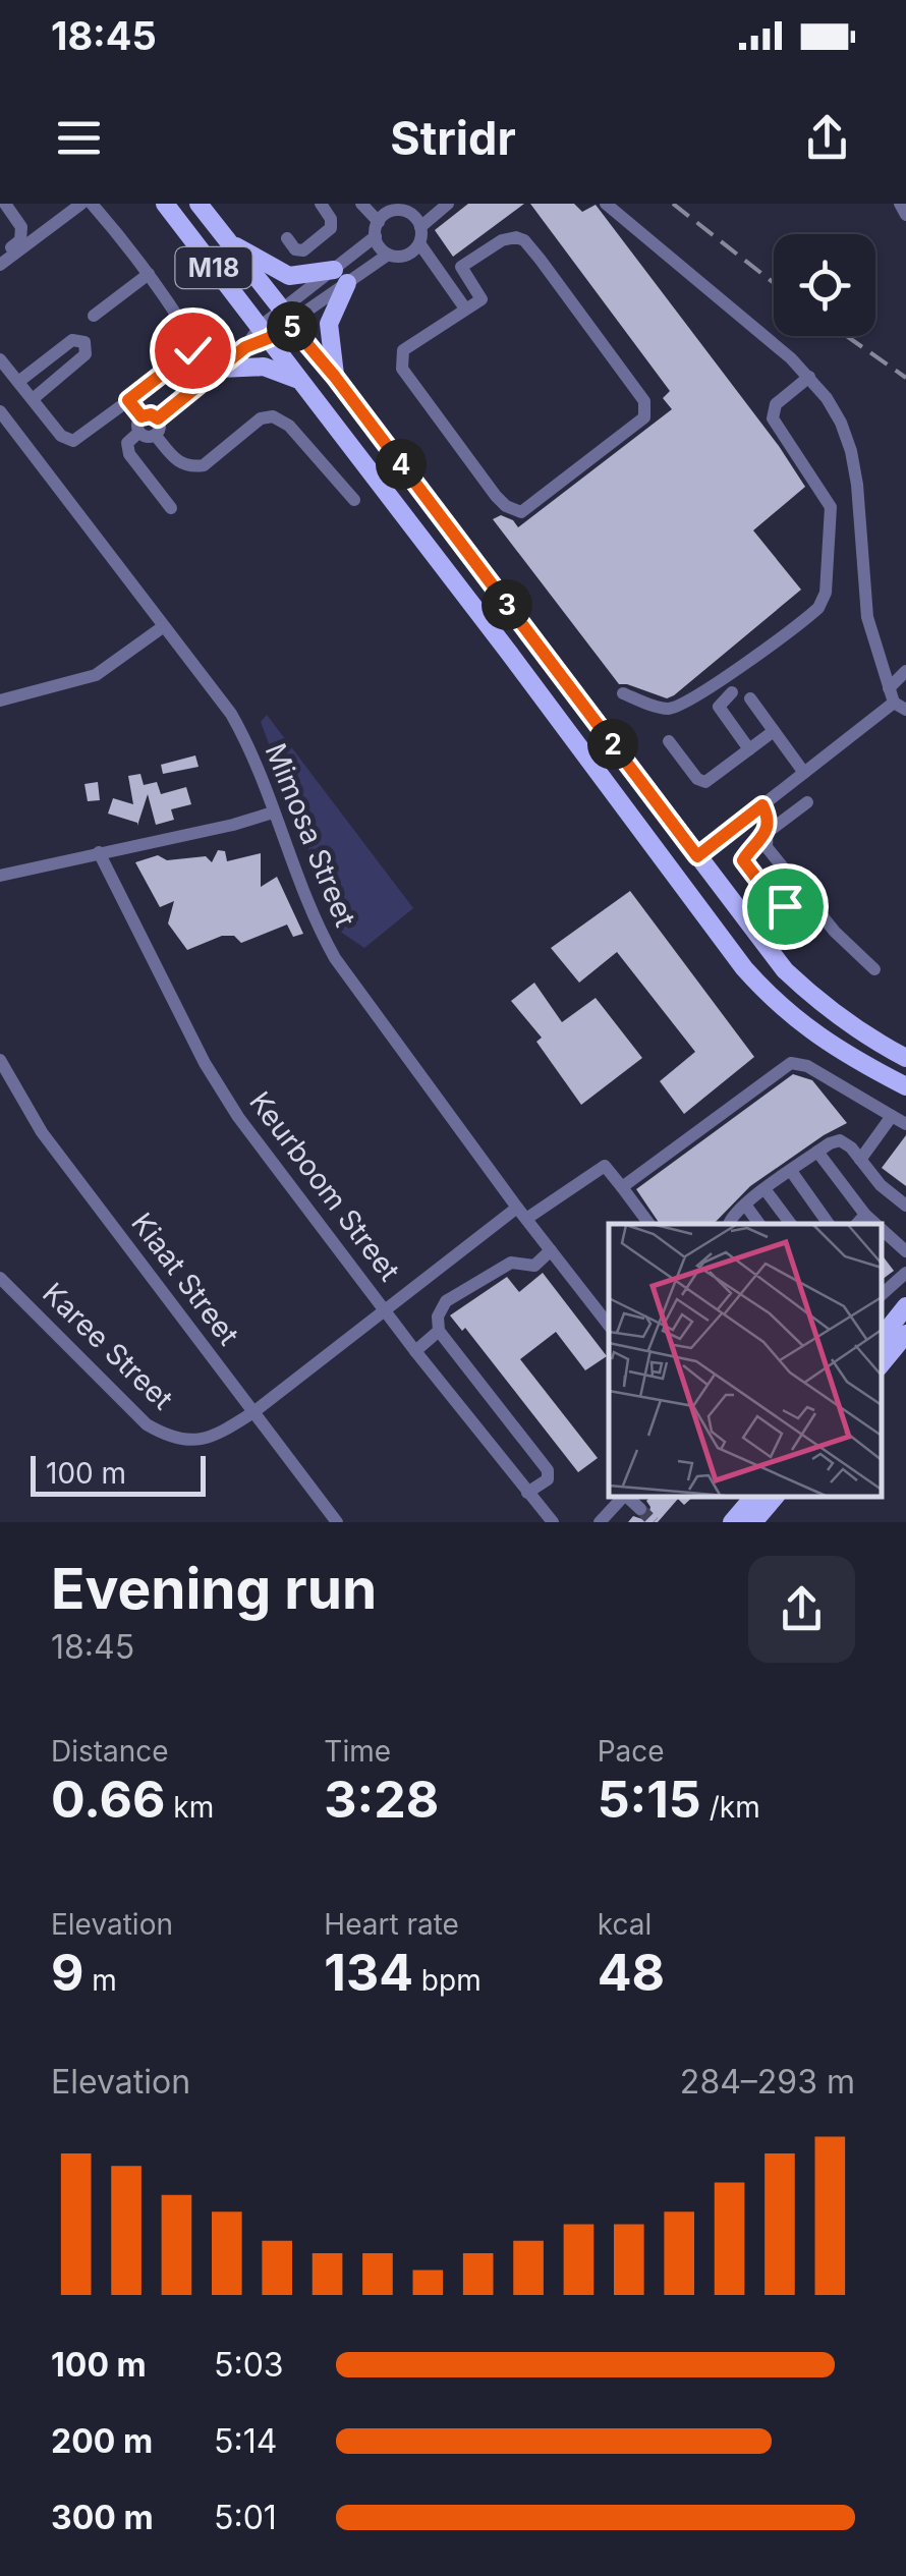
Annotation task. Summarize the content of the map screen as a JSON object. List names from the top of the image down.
{
  "streets": {
    "main road": ["M18"],
    "street": [
      "Mimosa Street",
      "Keurboom Street",
      "Kiaat Street",
      "Karee Street"
    ]
  },
  "crossings": [
    ["Kiaat Street", "Karee Street"]
  ],
  "scale_bar": "100 m",
  "page": {
    "status": "18:45",
    "header": "Stridr",
    "pins": [
      "5",
      "4",
      "3",
      "2"
    ],
    "scale": "100 m",
    "heading": ["Evening run", "18:45"],
    "stats": [
      ["Distance", "0.66 km"],
      ["Time", "3:28"],
      ["Pace", "5:15 /km"],
      ["Elevation", "9 m"],
      ["Heart rate", "134 bpm"],
      ["kcal", "48"]
    ],
    "chart": ["Elevation", "284–293 m"],
    "list": [
      {
        "name": "100 m",
        "note": "5:03"
      },
      {
        "name": "200 m",
        "note": "5:14"
      },
      {
        "name": "300 m",
        "note": "5:01"
      }
    ]
  }
}
